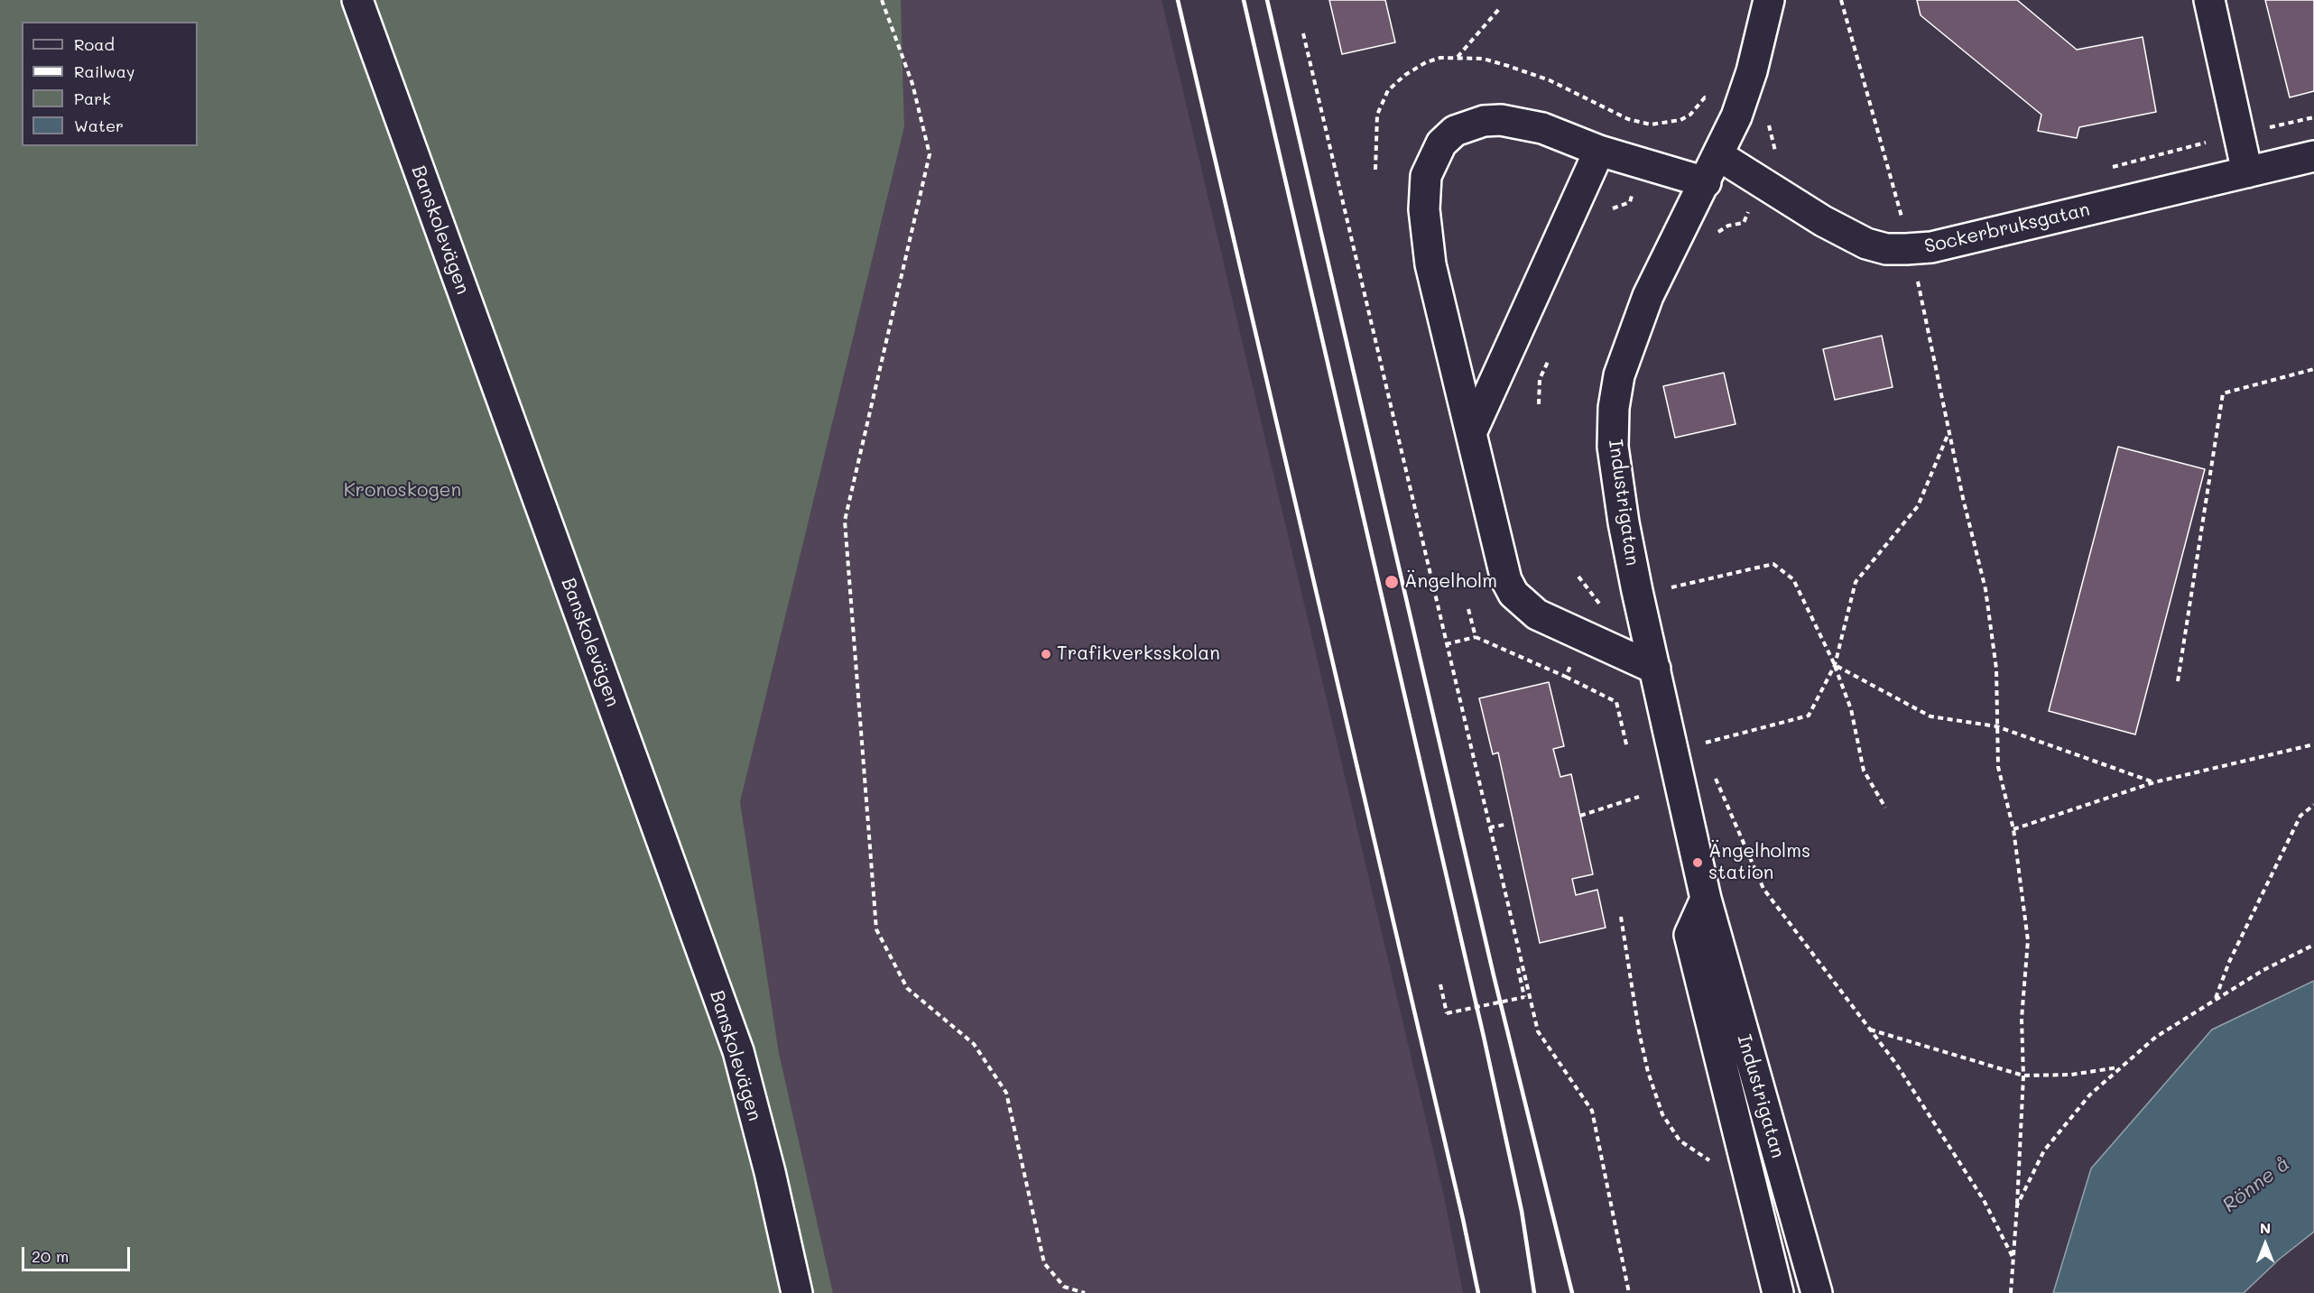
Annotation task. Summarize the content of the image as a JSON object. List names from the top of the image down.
{
  "streets": {
    "street": ["Sockerbruksgatan", "Banskolevägen", "Industrigatan"]
  },
  "crossings": [
    ["Sockerbruksgatan", "Industrigatan"]
  ],
  "water": ["Rönne å"],
  "parks": ["Kronoskogen"],
  "places": ["Ängelholm", "Trafikverksskolan", "Ängelholms station"],
  "legend": [
    "Road",
    "Railway",
    "Park",
    "Water"
  ],
  "scale_bar": "20 m",
  "north": "top"
}
